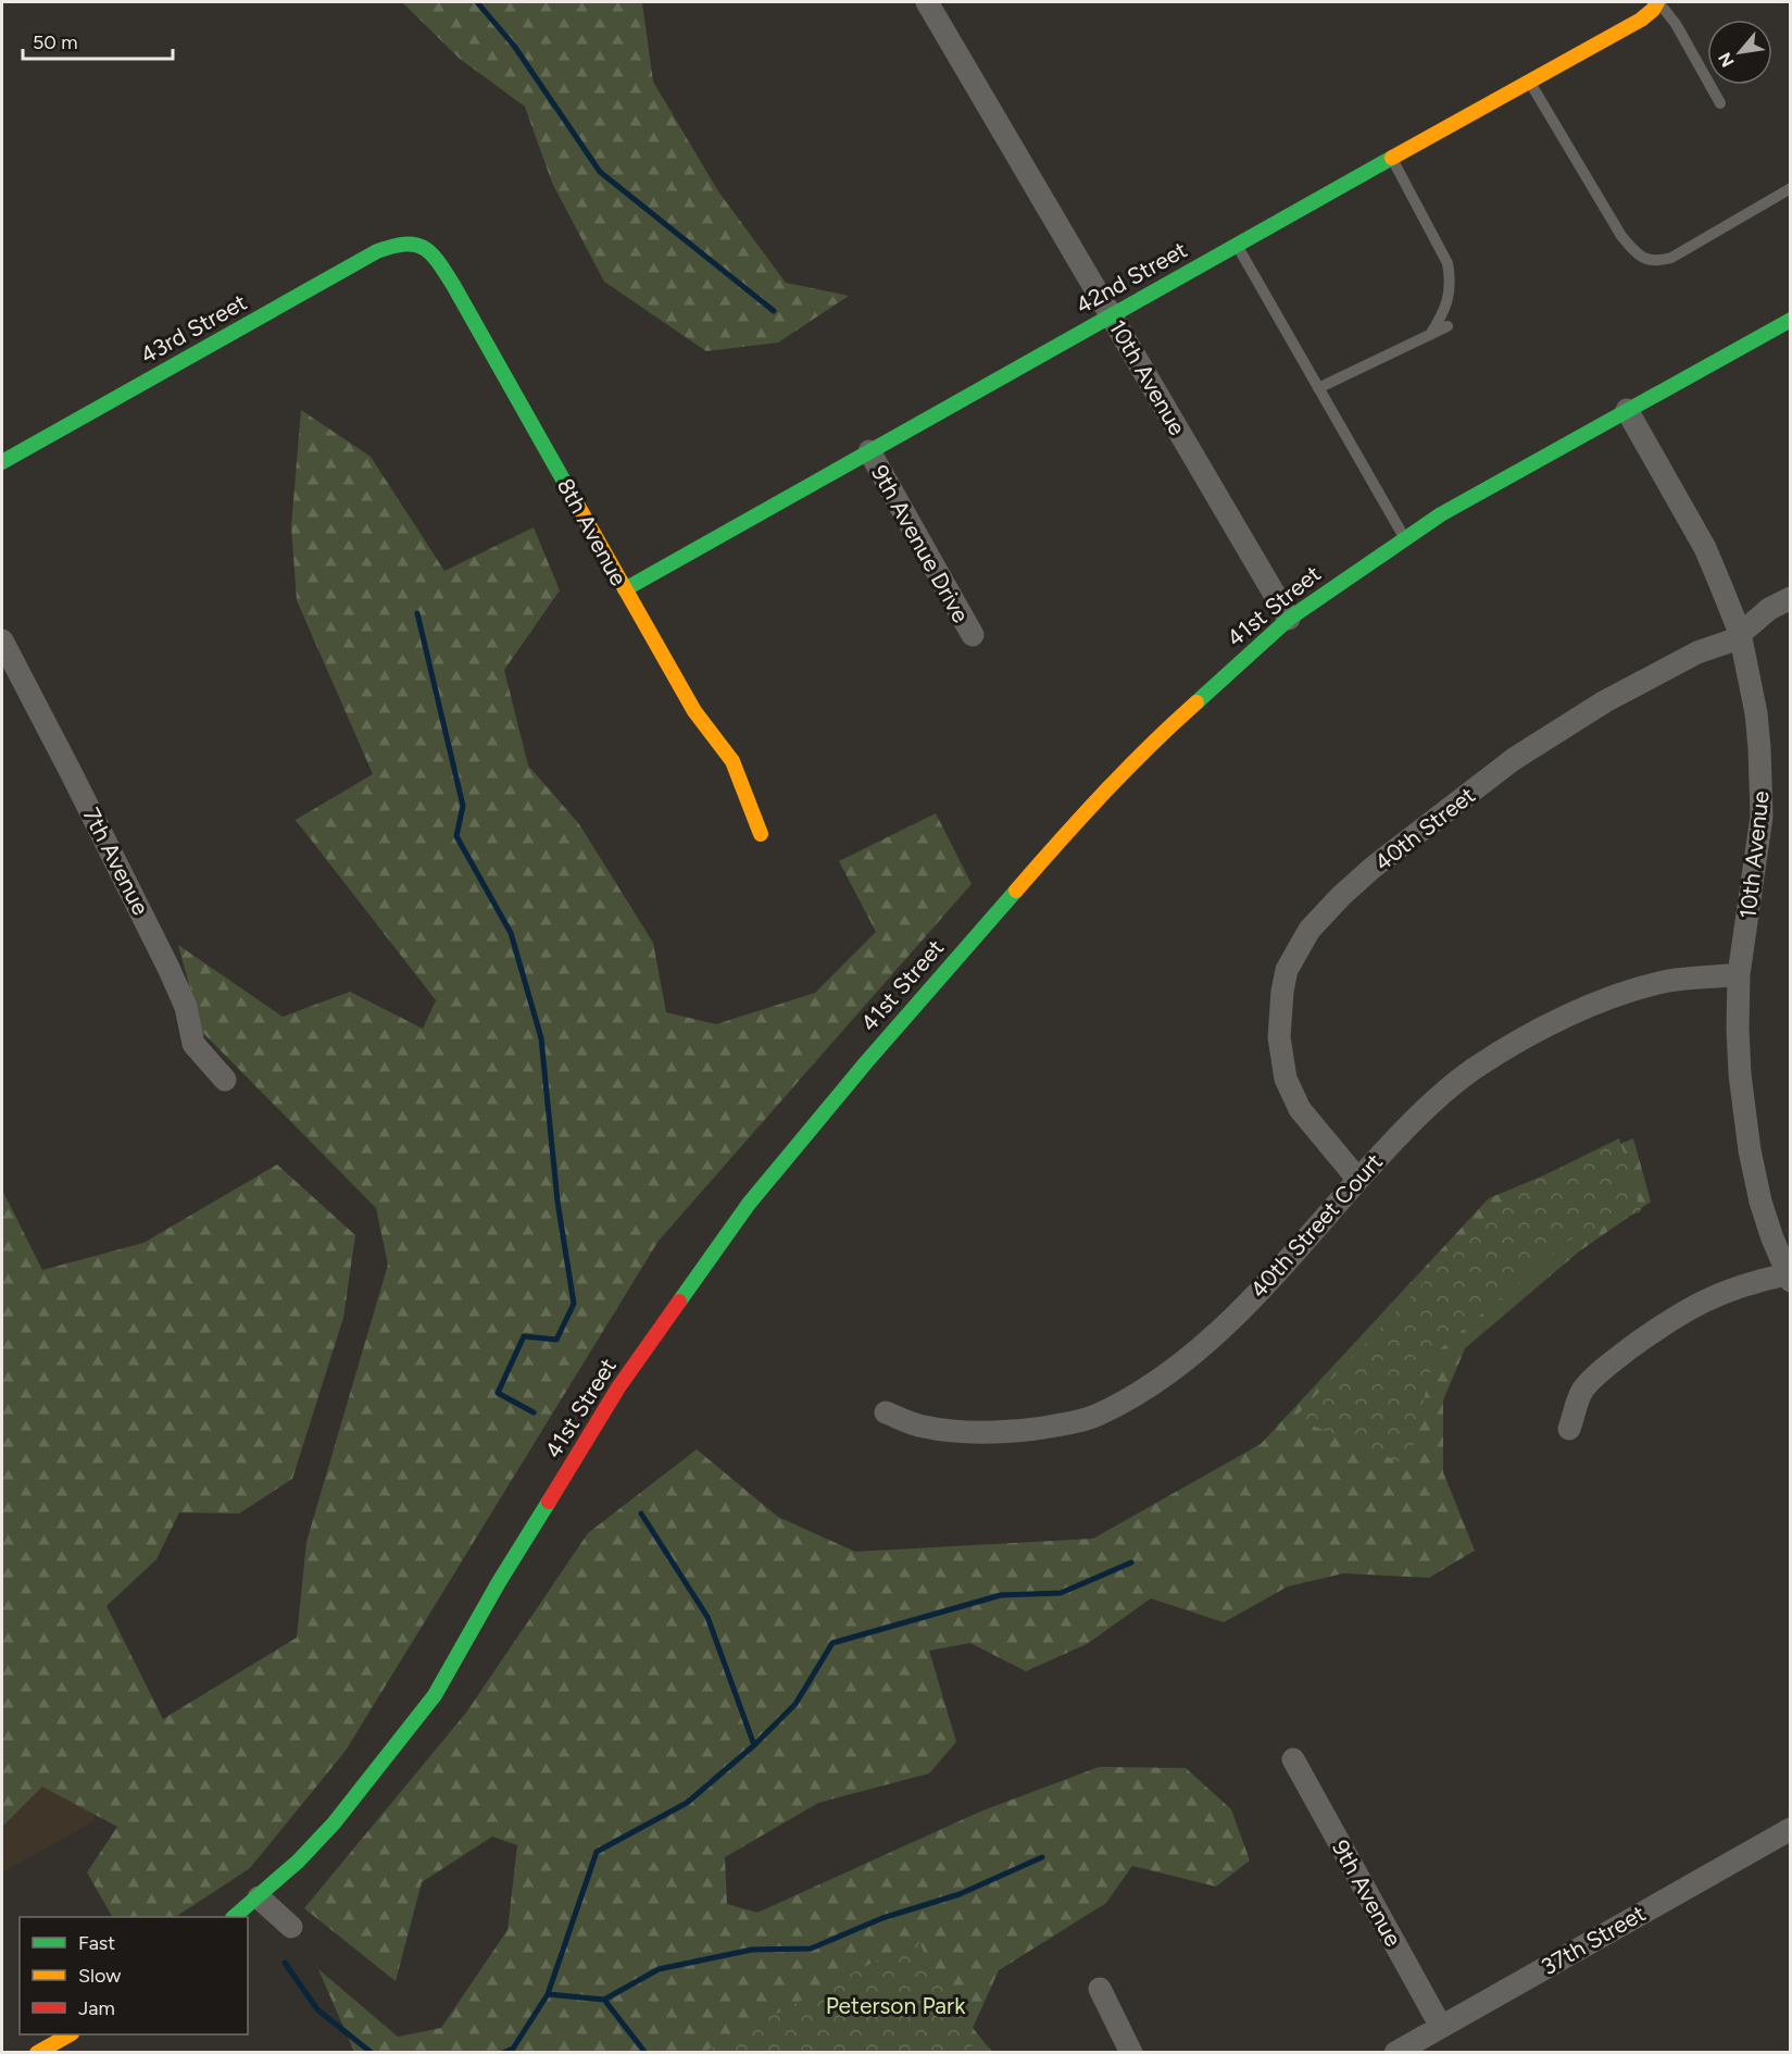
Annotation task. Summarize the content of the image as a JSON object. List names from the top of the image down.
{
  "streets": {
    "street": [
      "42nd Street",
      "43rd Street",
      "10th Avenue",
      "8th Avenue",
      "9th Avenue Drive",
      "41st Street",
      "40th Street",
      "7th Avenue",
      "40th Street Court",
      "9th Avenue",
      "37th Street"
    ]
  },
  "crossings": [
    ["42nd Street", "10th Avenue"],
    ["42nd Street", "8th Avenue"],
    ["42nd Street", "9th Avenue Drive"],
    ["43rd Street", "8th Avenue"],
    ["10th Avenue", "41st Street"],
    ["10th Avenue", "40th Street"],
    ["10th Avenue", "40th Street Court"],
    ["40th Street", "40th Street Court"],
    ["9th Avenue", "37th Street"]
  ],
  "parks": ["Peterson Park"],
  "legend": ["Fast", "Slow", "Jam"],
  "scale_bar": "50 m",
  "north": "bottom left"
}
